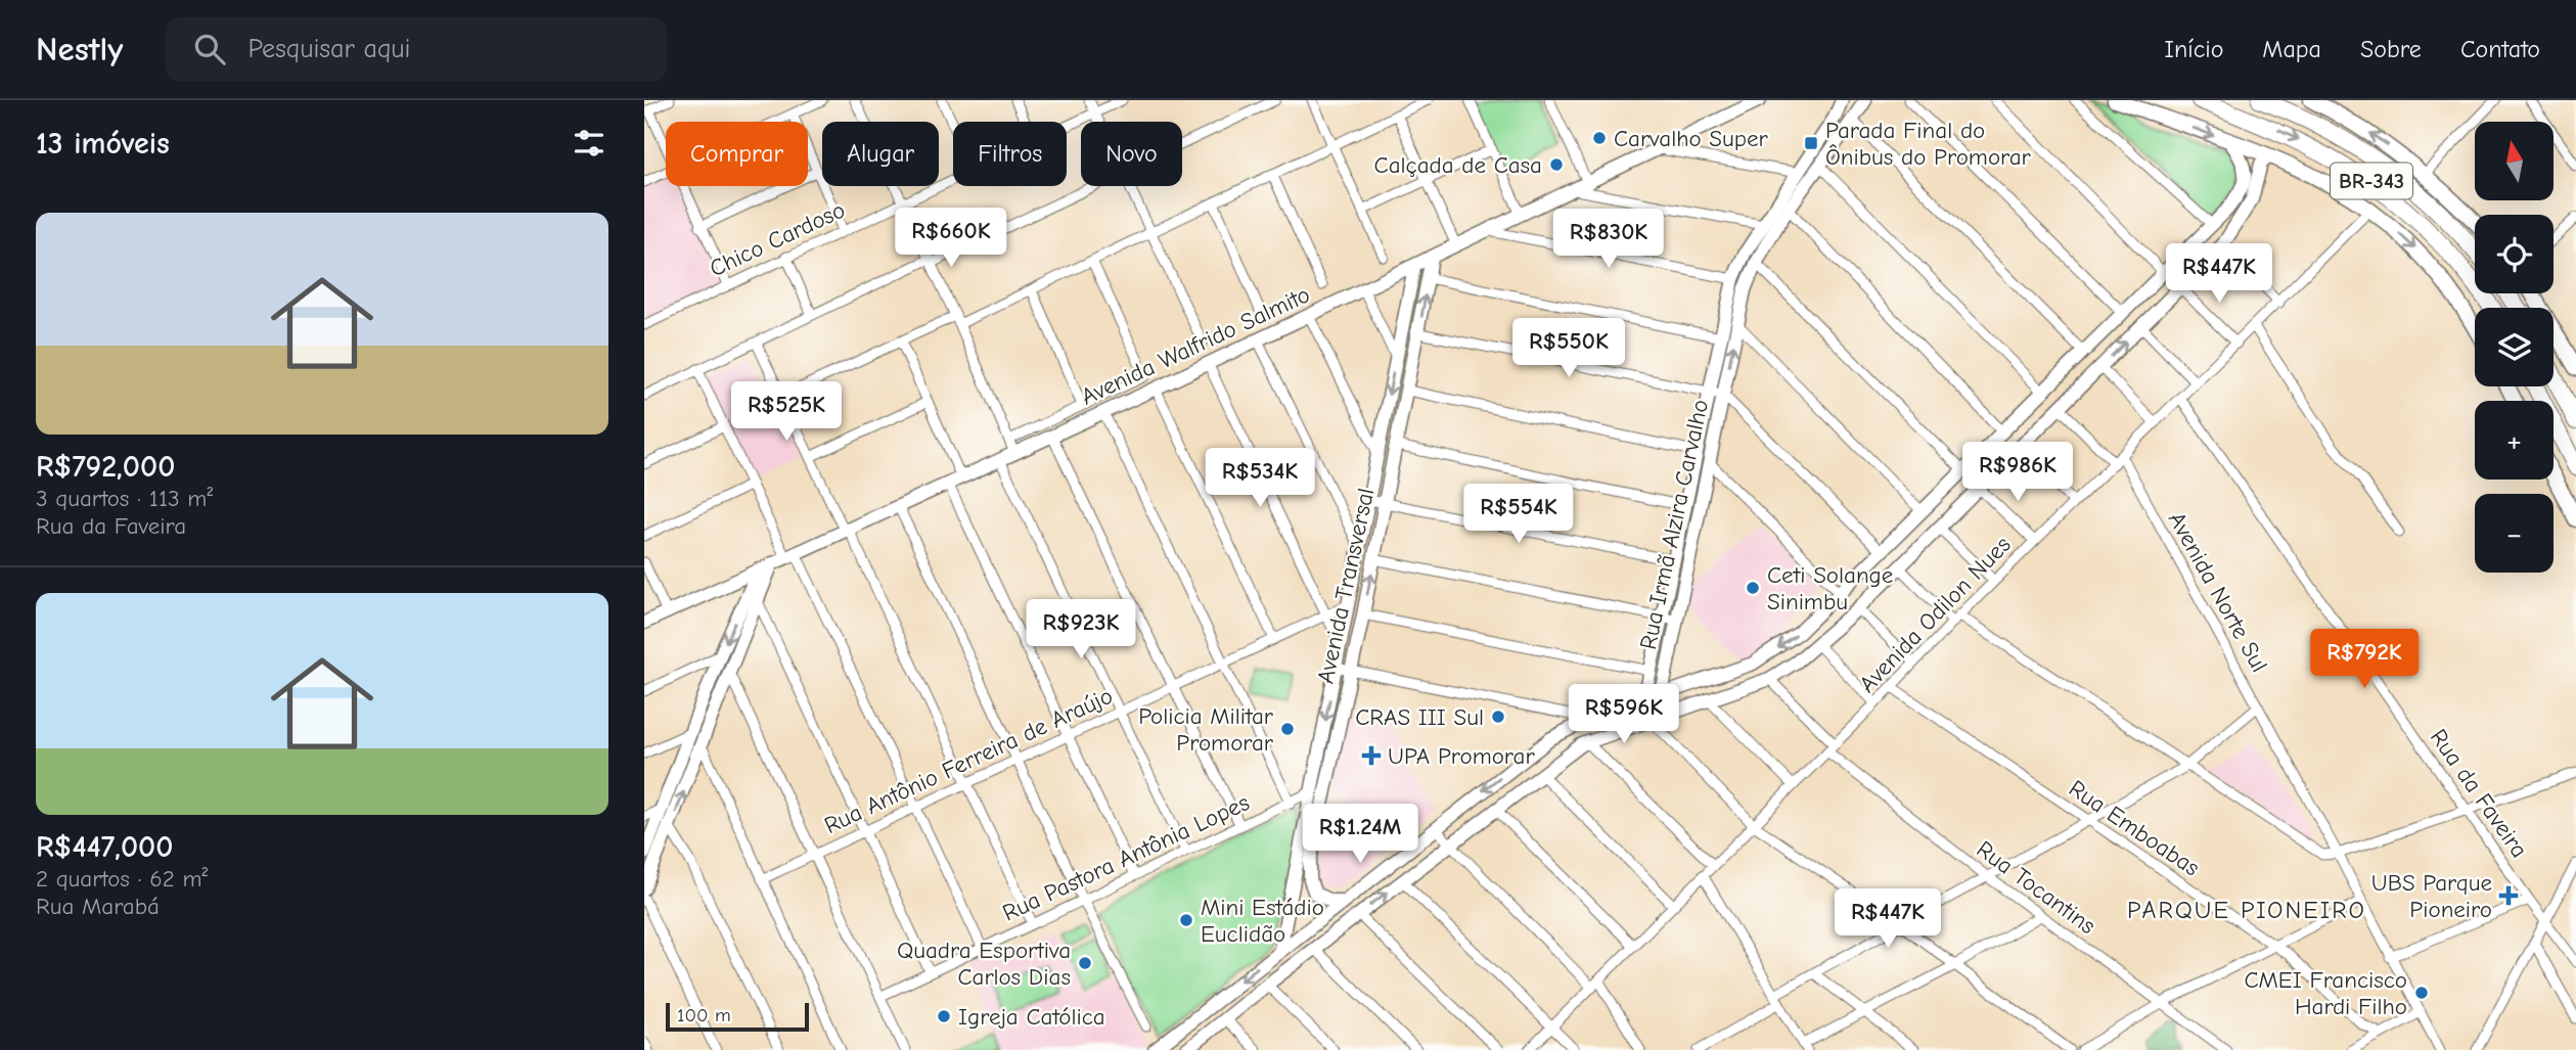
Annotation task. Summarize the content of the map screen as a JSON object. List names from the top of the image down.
{
  "streets": {
    "highway": ["BR-343"],
    "street": [
      "Chico Cardoso",
      "Avenida Walfrido Salmito",
      "Rua Irmã Alzira Carvalho",
      "Avenida Transversal",
      "Avenida Norte Sul",
      "Avenida Odilon Nues",
      "Rua Antônio Ferreira de Araújo",
      "Rua da Faveira",
      "Rua Emboabas",
      "Rua Pastora Antônia Lopes",
      "Rua Tocantins"
    ]
  },
  "crossings": [
    ["Avenida Walfrido Salmito", "Avenida Transversal"],
    ["Avenida Transversal", "Rua Antônio Ferreira de Araújo"],
    ["Avenida Transversal", "Rua Pastora Antônia Lopes"],
    ["Avenida Norte Sul", "Avenida Odilon Nues"],
    ["Avenida Odilon Nues", "Rua da Faveira"],
    ["Avenida Odilon Nues", "Rua Emboabas"],
    ["Avenida Odilon Nues", "Rua Tocantins"]
  ],
  "districts": ["PARQUE PIONEIRO"],
  "places": {
    "other": [
      "Carvalho Super",
      "Calçada de Casa",
      "Ceti Solange Sinimbu",
      "CRAS III Sul",
      "Policia Militar Promorar",
      "Mini Estádio Euclidão",
      "Quadra Esportiva Carlos Dias",
      "CMEI Francisco Hardi Filho",
      "Igreja Católica"
    ],
    "transit": ["Parada Final do Ônibus do Promorar"],
    "health": ["UPA Promorar", "UBS Parque Pioneiro"]
  },
  "scale_bar": "100 m",
  "north": "top",
  "page": {
    "header": "Nestly",
    "search": "Pesquisar aqui",
    "nav": [
      "Início",
      "Mapa",
      "Sobre",
      "Contato"
    ],
    "heading": "13 imóveis",
    "map_buttons": ["+", "−"],
    "chip": [
      "Comprar",
      "Alugar",
      "Filtros",
      "Novo"
    ],
    "list": [
      {
        "name": "R$792,000",
        "note": "3 quartos · 113 m² · Rua da Faveira"
      },
      {
        "name": "R$447,000",
        "note": "2 quartos · 62 m² · Rua Marabá"
      }
    ],
    "price": [
      "R$660K",
      "R$830K",
      "R$447K",
      "R$550K",
      "R$525K",
      "R$986K",
      "R$534K",
      "R$554K",
      "R$923K",
      "R$792K",
      "R$596K",
      "R$1.24M",
      "R$447K"
    ],
    "scale": "100 m"
  }
}
